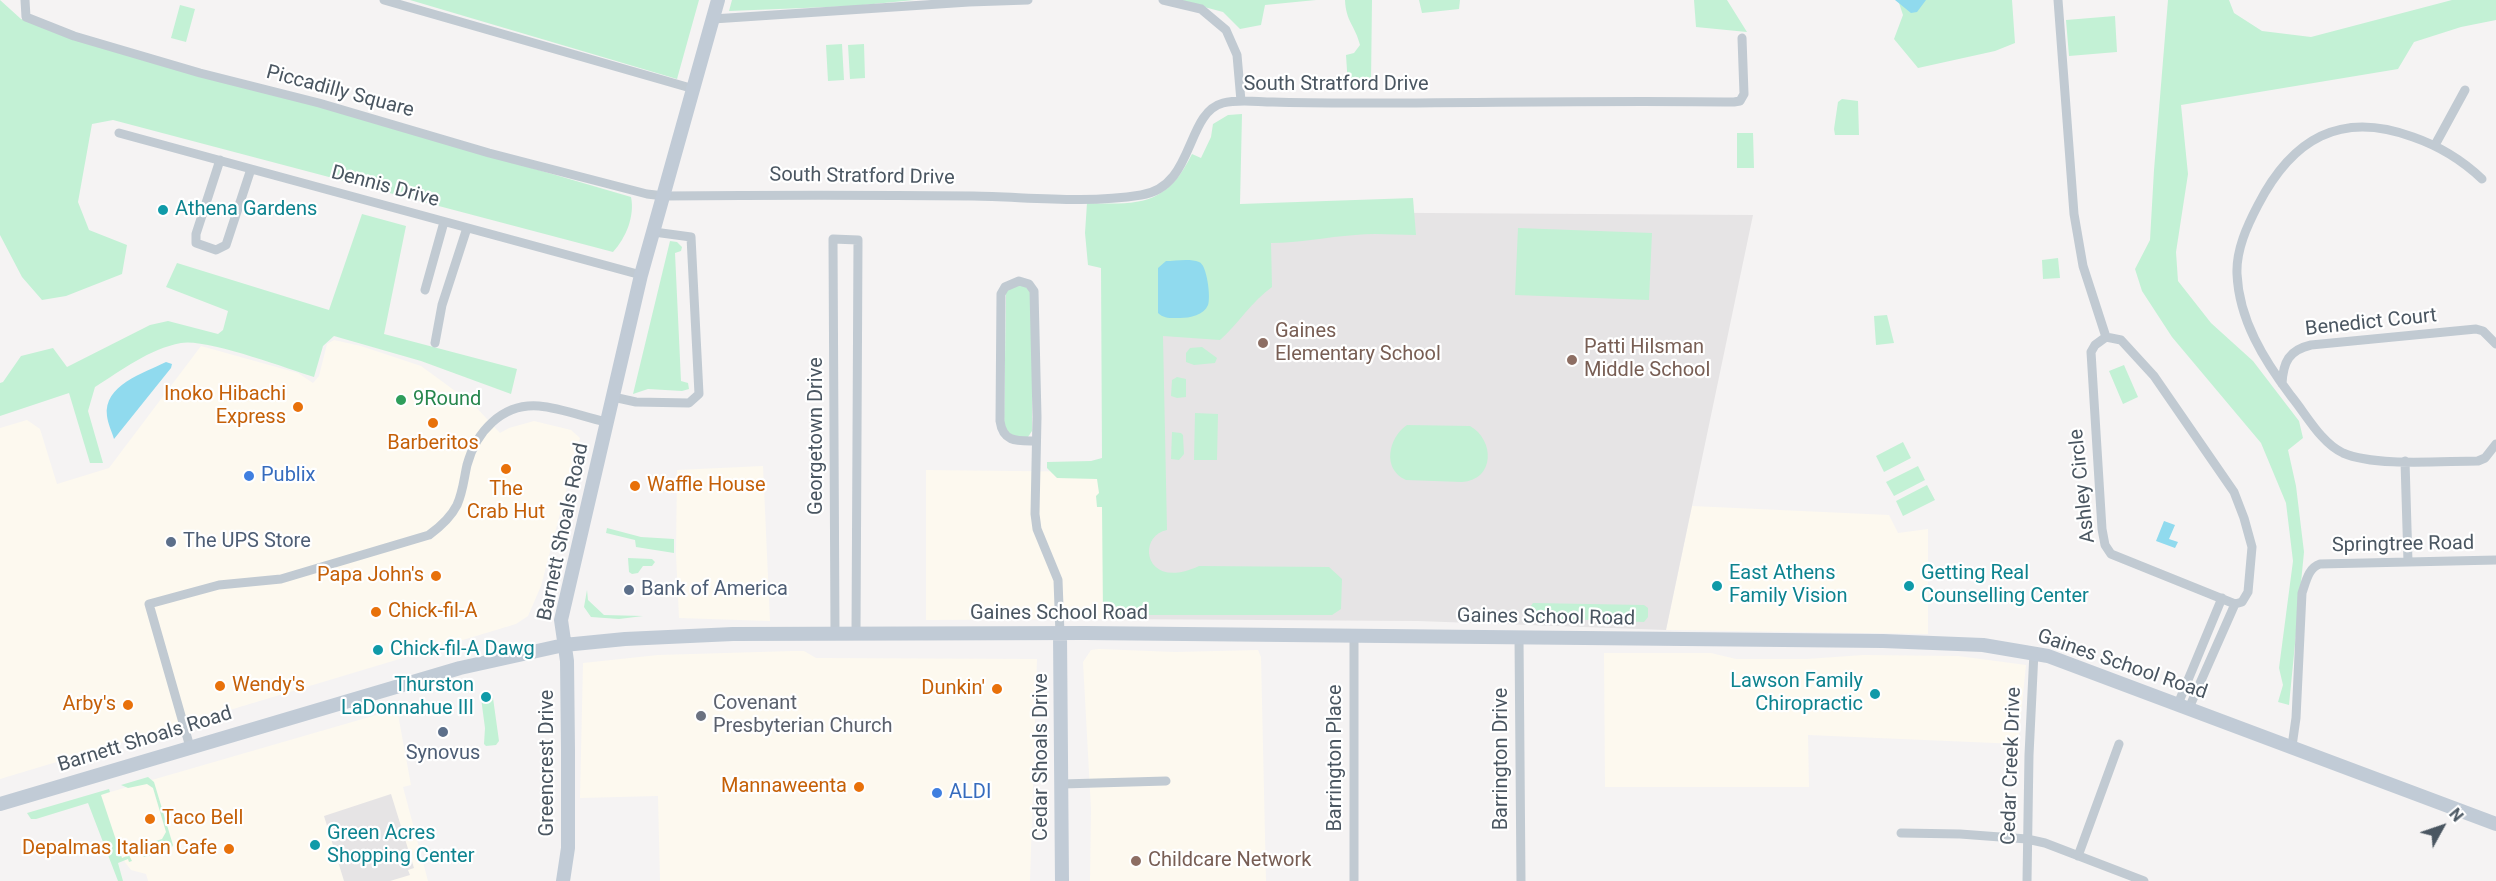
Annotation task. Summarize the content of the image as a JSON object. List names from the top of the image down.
{
  "streets": {
    "main road": [
      "Barnett Shoals Road",
      "Gaines School Road",
      "Cedar Shoals Drive",
      "Greencrest Drive"
    ],
    "street": [
      "South Stratford Drive",
      "Piccadilly Square",
      "Dennis Drive",
      "Benedict Court",
      "Georgetown Drive",
      "Ashley Circle",
      "Springtree Road",
      "Barrington Place",
      "Barrington Drive",
      "Cedar Creek Drive"
    ]
  },
  "crossings": [
    ["South Stratford Drive", "Piccadilly Square"],
    ["South Stratford Drive", "Barnett Shoals Road"],
    ["Piccadilly Square", "Barnett Shoals Road"],
    ["Dennis Drive", "Barnett Shoals Road"],
    ["Georgetown Drive", "Gaines School Road"],
    ["Barnett Shoals Road", "Gaines School Road"],
    ["Barnett Shoals Road", "Greencrest Drive"],
    ["Springtree Road", "Gaines School Road"],
    ["Gaines School Road", "Cedar Shoals Drive"],
    ["Gaines School Road", "Barrington Place"],
    ["Gaines School Road", "Barrington Drive"],
    ["Gaines School Road", "Greencrest Drive"],
    ["Gaines School Road", "Cedar Creek Drive"]
  ],
  "places": [
    "Athena Gardens",
    "Gaines Elementary School",
    "Patti Hilsman Middle School",
    "9Round",
    "Inoko Hibachi Express",
    "Barberitos",
    "The Crab Hut",
    "Publix",
    "Waffle House",
    "The UPS Store",
    "Papa John's",
    "East Athens Family Vision",
    "Getting Real Counselling Center",
    "Bank of America",
    "Chick-fil-A",
    "Chick-fil-A Dawg",
    "Wendy's",
    "Dunkin'",
    "Lawson Family Chiropractic",
    "Thurston LaDonnahue III",
    "Arby's",
    "Covenant Presbyterian Church",
    "Synovus",
    "Mannaweenta",
    "ALDI",
    "Taco Bell",
    "Green Acres Shopping Center",
    "Depalmas Italian Cafe",
    "Childcare Network"
  ],
  "north": "top right"
}
